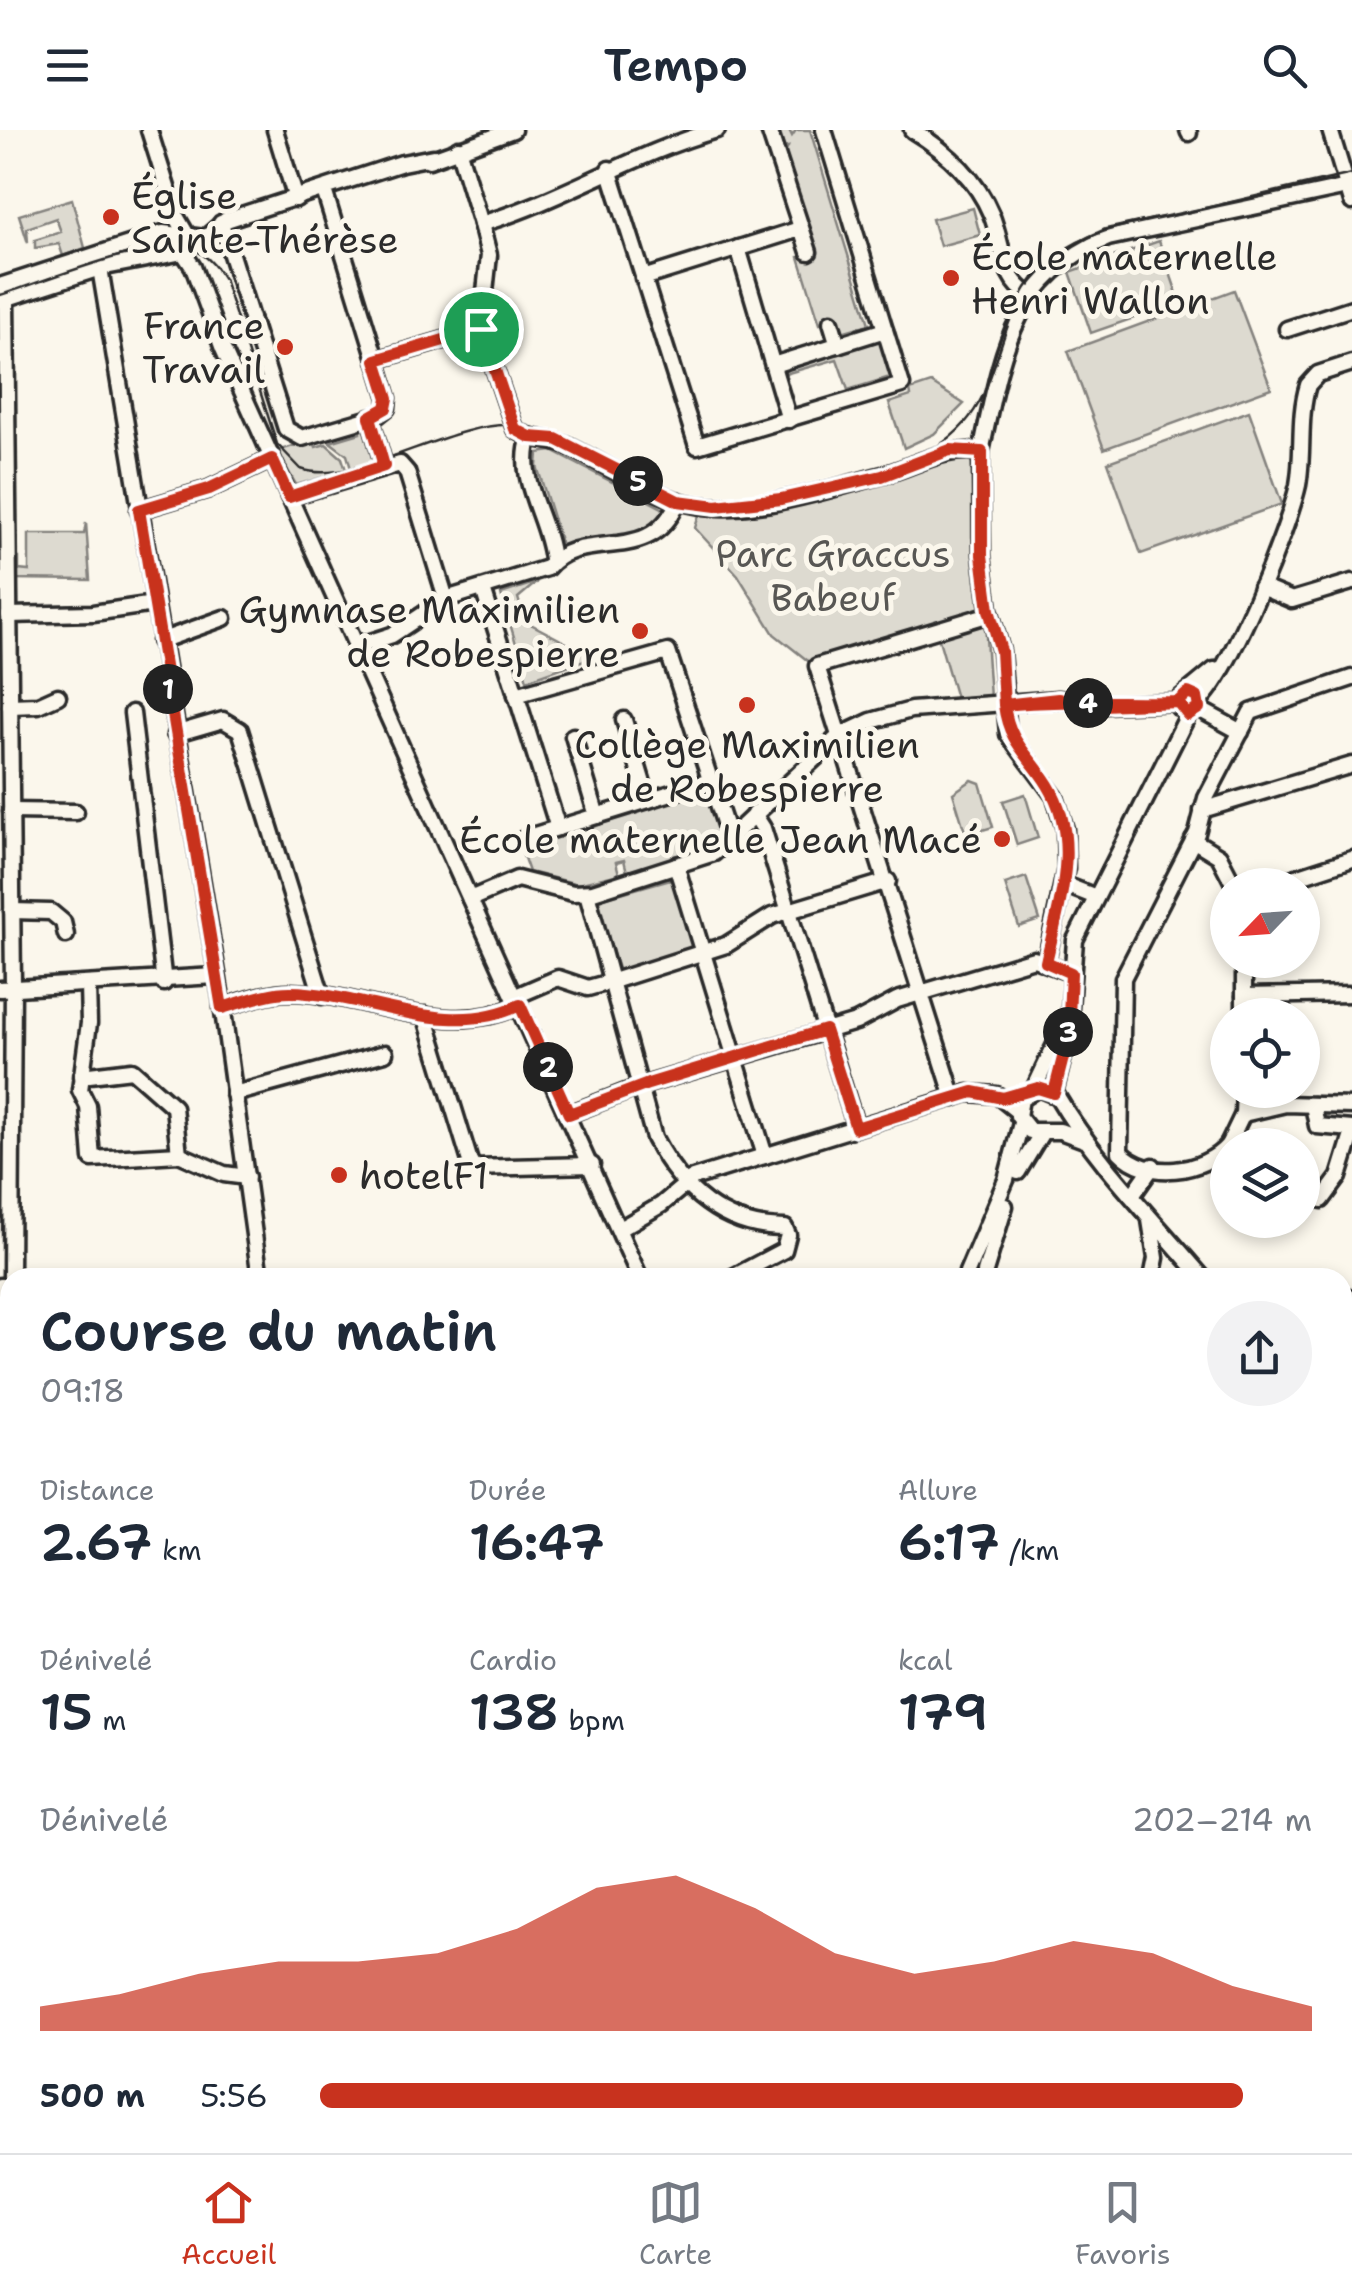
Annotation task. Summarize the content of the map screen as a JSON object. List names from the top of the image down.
{
  "parks": ["Parc Graccus Babeuf"],
  "places": [
    "Église Sainte-Thérèse",
    "École maternelle Henri Wallon",
    "France Travail",
    "Gymnase Maximilien de Robespierre",
    "Collège Maximilien de Robespierre",
    "École maternelle Jean Macé",
    "hotelF1"
  ],
  "north": "bottom left",
  "page": {
    "header": "Tempo",
    "pins": [
      "5",
      "1",
      "4",
      "3",
      "2"
    ],
    "heading": ["Course du matin", "09:18"],
    "stats": [
      ["Distance", "2.67 km"],
      ["Durée", "16:47"],
      ["Allure", "6:17 /km"],
      ["Dénivelé", "15 m"],
      ["Cardio", "138 bpm"],
      ["kcal", "179"]
    ],
    "chart": ["Dénivelé", "202–214 m"],
    "list": [
      {
        "name": "500 m",
        "note": "5:56"
      }
    ],
    "tabs": ["Accueil", "Carte", "Favoris"]
  }
}
